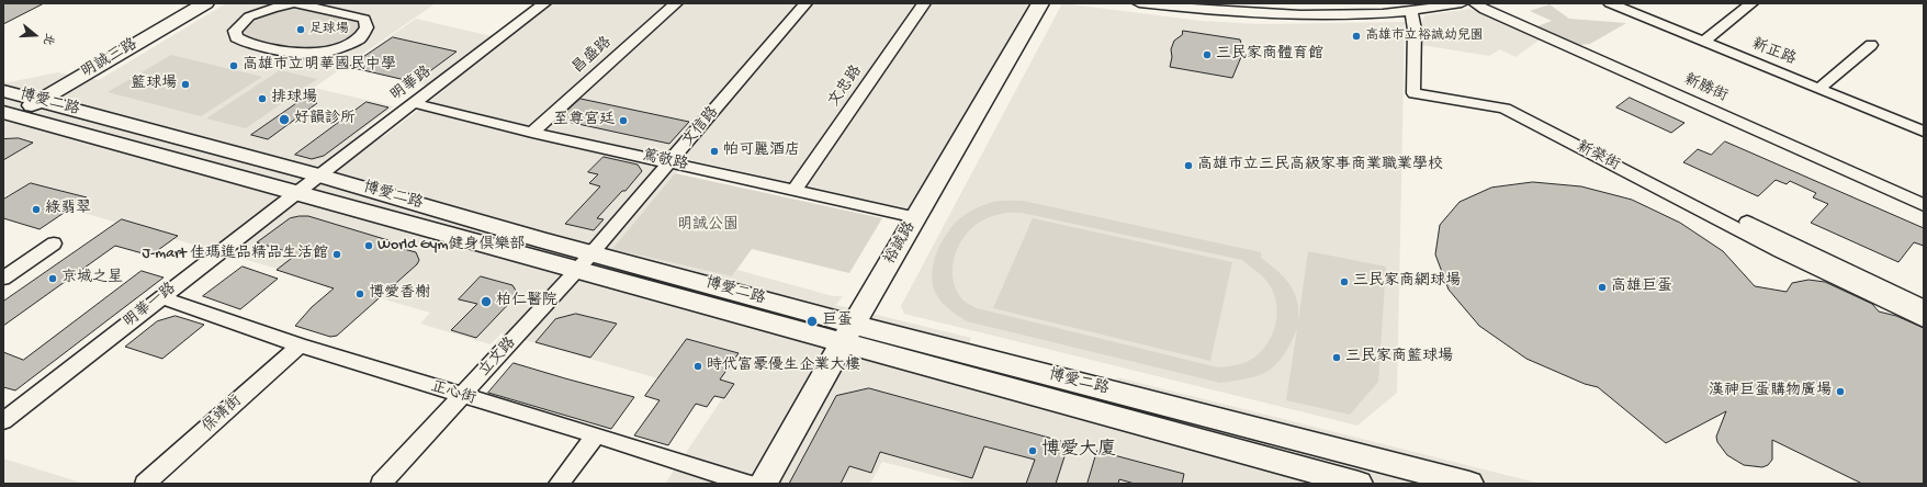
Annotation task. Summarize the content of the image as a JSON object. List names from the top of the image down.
{
  "streets": {
    "main road": ["明誠三路", "博愛二路", "裕誠路"],
    "street": [
      "新正路",
      "昌盛路",
      "明華路",
      "文忠路",
      "新勝街",
      "文信路",
      "新榮街",
      "篤敬路",
      "明華一路",
      "立文路",
      "正心街",
      "保靖街"
    ]
  },
  "crossings": [
    ["昌盛路", "篤敬路"],
    ["明誠三路", "博愛二路"],
    ["明華路", "博愛二路"],
    ["明華路", "篤敬路"],
    ["明華路", "明華一路"],
    ["文忠路", "篤敬路"],
    ["博愛二路", "文信路"],
    ["博愛二路", "裕誠路"],
    ["博愛二路", "明華一路"],
    ["博愛二路", "立文路"],
    ["文信路", "篤敬路"],
    ["文信路", "立文路"],
    ["篤敬路", "裕誠路"],
    ["明華一路", "正心街"],
    ["立文路", "正心街"],
    ["正心街", "保靖街"]
  ],
  "parks": ["明誠公園"],
  "places": [
    "足球場",
    "高雄市立裕誠幼兒園",
    "三民家商體育館",
    "高雄市立明華國民中學",
    "籃球場",
    "排球場",
    "好韻診所",
    "至尊宮廷",
    "帕可麗酒店",
    "高雄市立三民高級家事商業職業學校",
    "綠翡翠",
    "World Gym健身俱樂部",
    "J-mart 佳瑪進品精品生活館",
    "京城之星",
    "三民家商網球場",
    "高雄巨蛋",
    "博愛香榭",
    "柏仁醫院",
    "巨蛋",
    "三民家商籃球場",
    "時代富豪優生企業大樓",
    "漢神巨蛋購物廣場",
    "博愛大廈"
  ],
  "north": "right"
}
